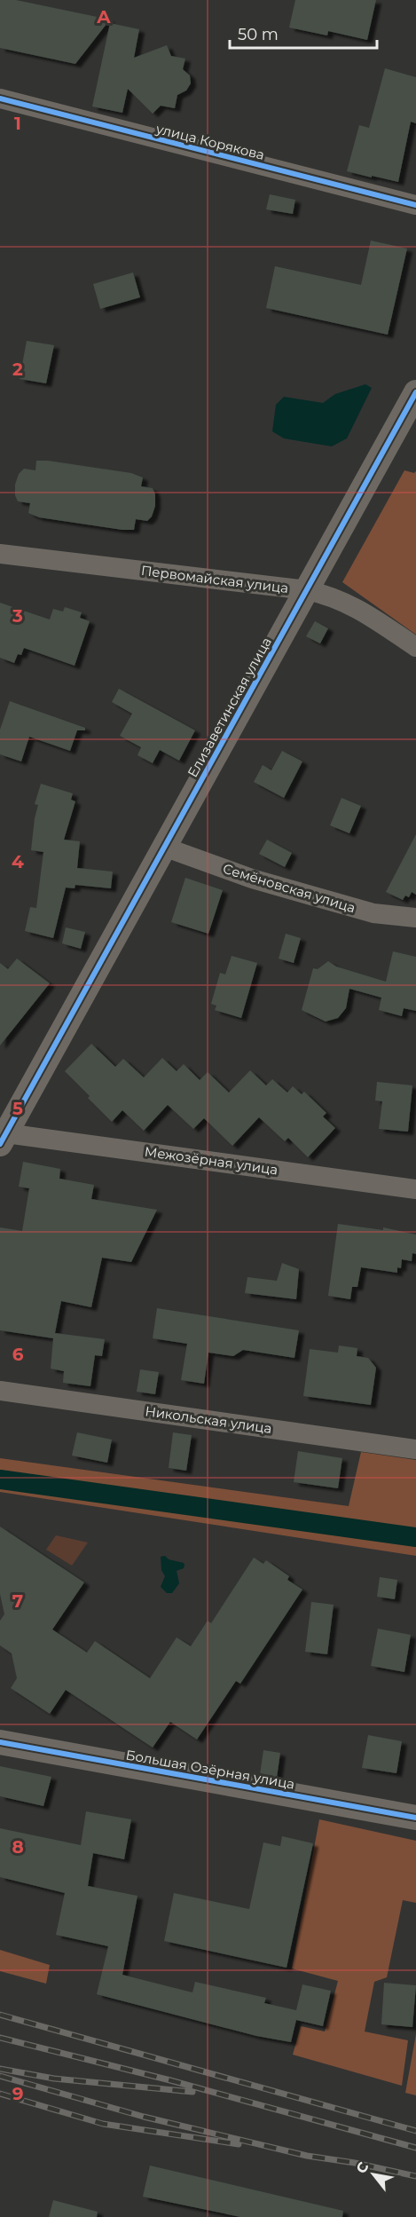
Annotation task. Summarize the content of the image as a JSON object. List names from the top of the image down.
{
  "streets": {
    "street": [
      "улица Корякова",
      "Первомайская улица",
      "Елизаветинская улица",
      "Семёновская улица",
      "Межозёрная улица",
      "Никольская улица",
      "Большая Озёрная улица"
    ]
  },
  "crossings": [
    ["Первомайская улица", "Елизаветинская улица"],
    ["Елизаветинская улица", "Семёновская улица"],
    ["Елизаветинская улица", "Межозёрная улица"]
  ],
  "scale_bar": "50 m",
  "north": "top left",
  "grid": {
    "columns": ["A"],
    "rows": [
      "1",
      "2",
      "3",
      "4",
      "5",
      "6",
      "7",
      "8",
      "9"
    ]
  }
}
